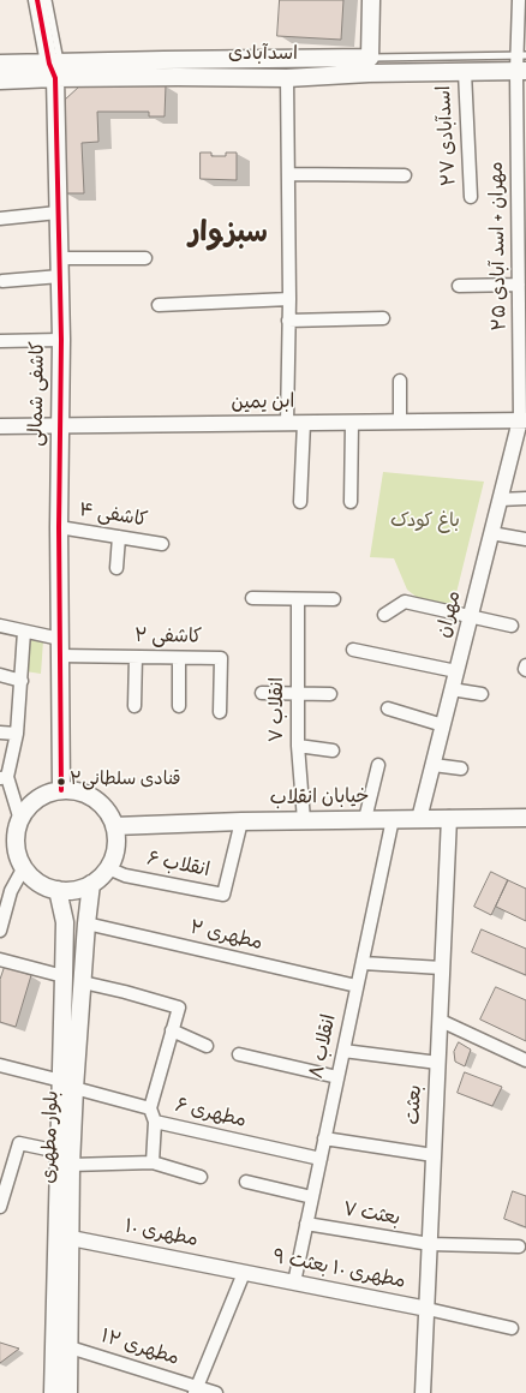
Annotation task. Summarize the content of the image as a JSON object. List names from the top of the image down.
{
  "streets": {
    "main road": [
      "اسدآبادی",
      "کاشفی شمالی",
      "خیابان انقلاب",
      "بلوار مطهری"
    ],
    "street": [
      "اسدآبادی ۲۷",
      "مهران + اسد آبادی ۲۵",
      "ابن یمین",
      "کاشفی ۴",
      "مهران",
      "کاشفی ۲",
      "انقلاب ۷",
      "انقلاب ۶",
      "مطهری ۲",
      "انقلاب ۸",
      "بعثت",
      "مطهری ۶",
      "بعثت ۷",
      "مطهری ۱۰",
      "مطهری ۱۰ بعثت ۹",
      "مطهری ۱۲"
    ]
  },
  "crossings": [
    ["اسدآبادی", "اسدآبادی ۲۷"],
    ["اسدآبادی", "مهران + اسد آبادی ۲۵"],
    ["اسدآبادی", "کاشفی شمالی"],
    ["مهران + اسد آبادی ۲۵", "ابن یمین"],
    ["مهران + اسد آبادی ۲۵", "مهران"],
    ["کاشفی شمالی", "ابن یمین"],
    ["کاشفی شمالی", "کاشفی ۴"],
    ["کاشفی شمالی", "کاشفی ۲"],
    ["کاشفی شمالی", "خیابان انقلاب"],
    ["کاشفی شمالی", "انقلاب ۶"],
    ["کاشفی شمالی", "بلوار مطهری"],
    ["ابن یمین", "مهران"],
    ["مهران", "خیابان انقلاب"],
    ["انقلاب ۷", "خیابان انقلاب"],
    ["خیابان انقلاب", "انقلاب ۶"],
    ["خیابان انقلاب", "انقلاب ۸"],
    ["خیابان انقلاب", "بعثت"],
    ["خیابان انقلاب", "بلوار مطهری"],
    ["انقلاب ۶", "بلوار مطهری"],
    ["مطهری ۲", "انقلاب ۸"],
    ["مطهری ۲", "بلوار مطهری"],
    ["انقلاب ۸", "مطهری ۶"],
    ["انقلاب ۸", "بعثت ۷"],
    ["انقلاب ۸", "مطهری ۱۰ بعثت ۹"],
    ["بعثت", "بعثت ۷"],
    ["بعثت", "مطهری ۱۰ بعثت ۹"],
    ["مطهری ۶", "بلوار مطهری"],
    ["بلوار مطهری", "مطهری ۱۰"],
    ["بلوار مطهری", "مطهری ۱۲"],
    ["مطهری ۱۰", "مطهری ۱۰ بعثت ۹"]
  ],
  "districts": ["سبزوار"],
  "parks": ["باغ کودک"],
  "places": ["قنادی سلطانی۲"]
}
